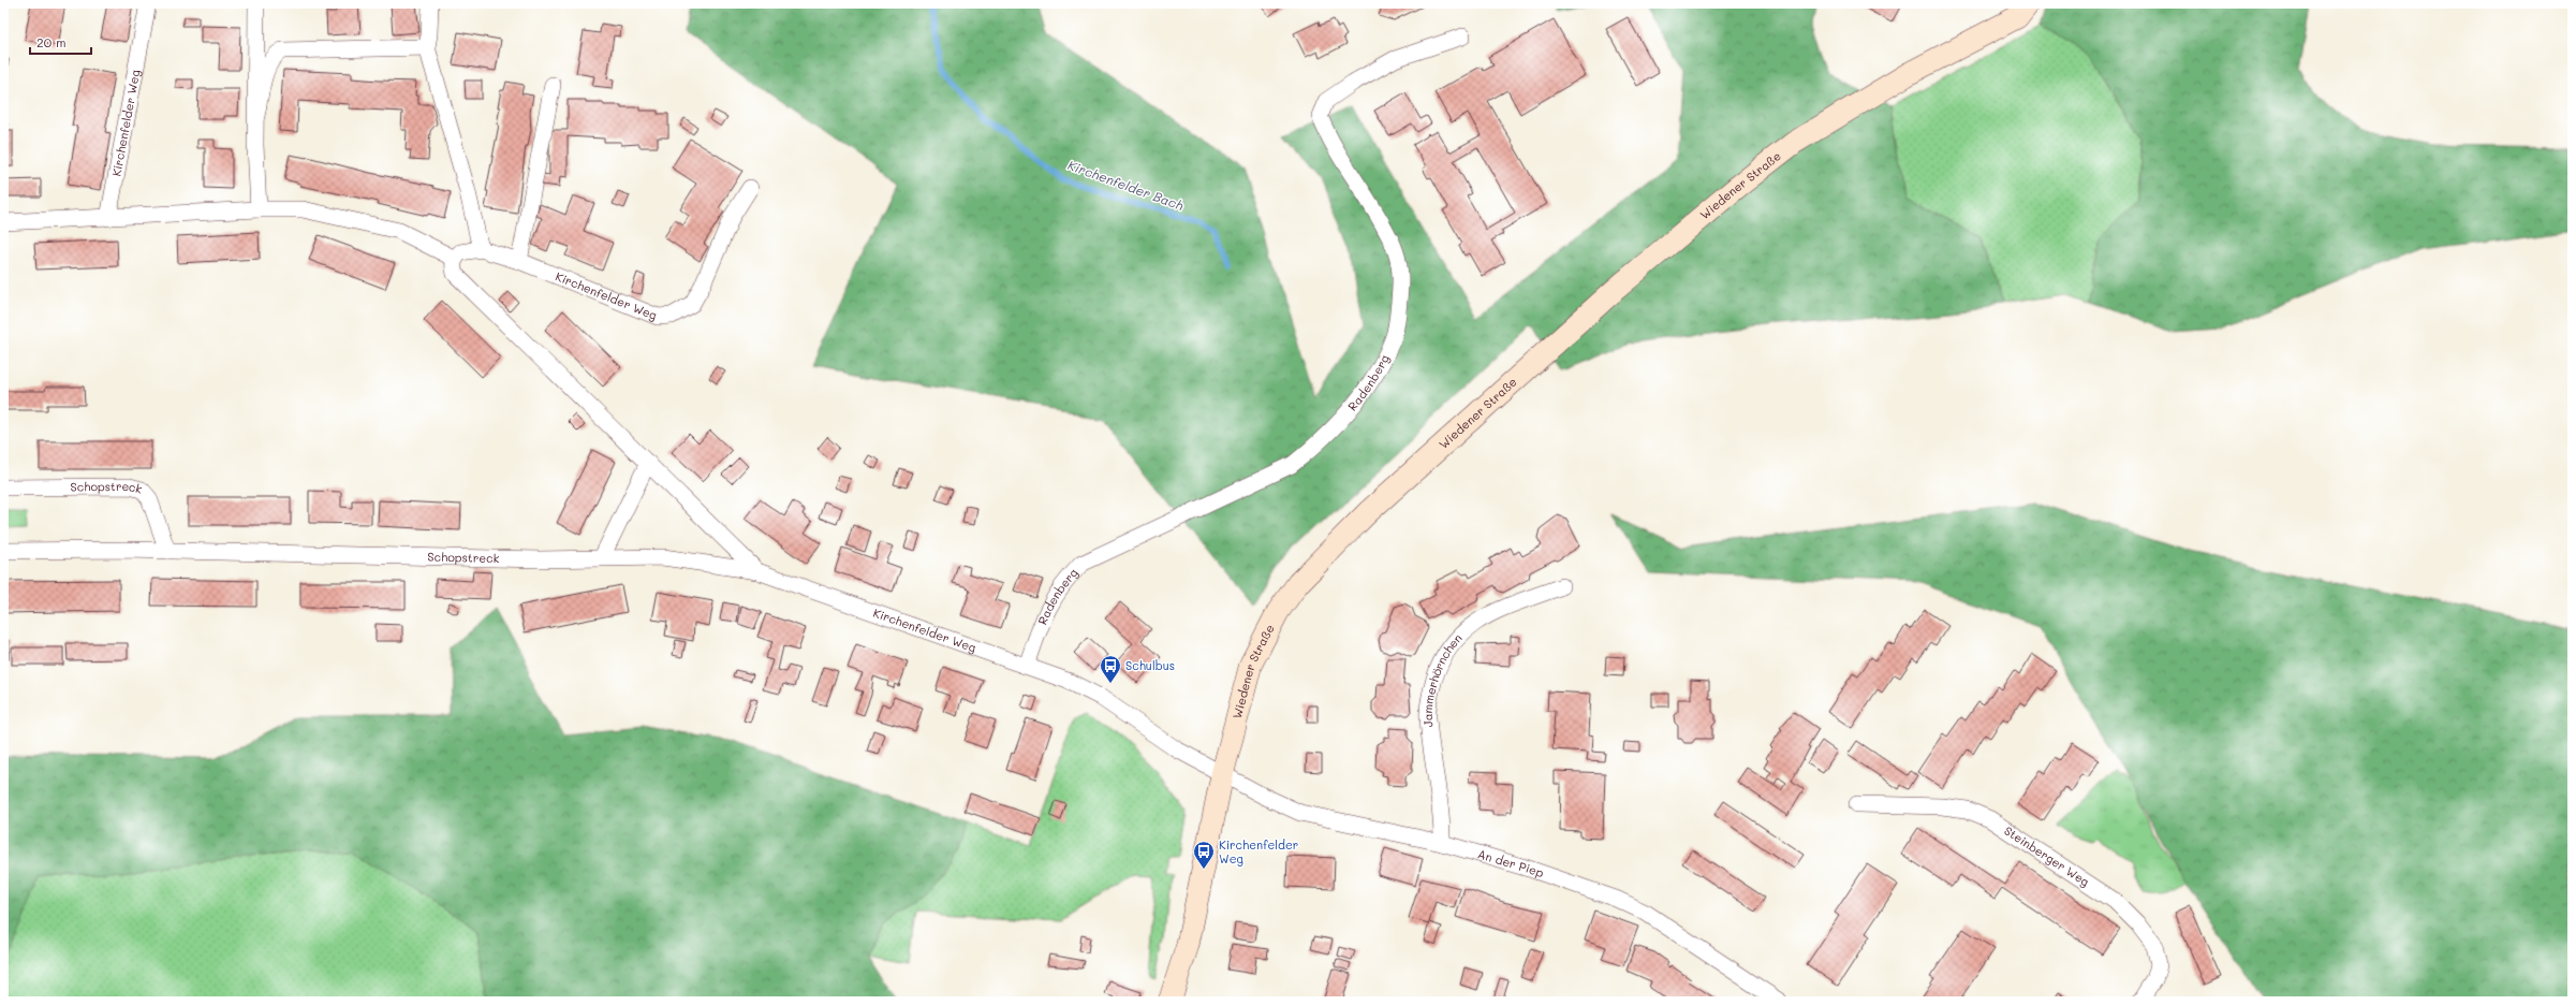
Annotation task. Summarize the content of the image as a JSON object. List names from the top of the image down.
{
  "streets": {
    "main road": ["Wiedener Straße"],
    "street": [
      "Kirchenfelder Weg",
      "Radenberg",
      "Schopstreck",
      "Jammerhörnchen",
      "Steinberger Weg",
      "An der Piep"
    ]
  },
  "crossings": [
    ["Kirchenfelder Weg", "Wiedener Straße"],
    ["Kirchenfelder Weg", "Radenberg"],
    ["Kirchenfelder Weg", "Schopstreck"],
    ["Kirchenfelder Weg", "An der Piep"],
    ["Wiedener Straße", "An der Piep"],
    ["Jammerhörnchen", "An der Piep"]
  ],
  "water": ["Kirchenfelder Bach"],
  "places": {
    "bus stop": ["Schulbus", "Kirchenfelder Weg"]
  },
  "scale_bar": "20 m"
}
